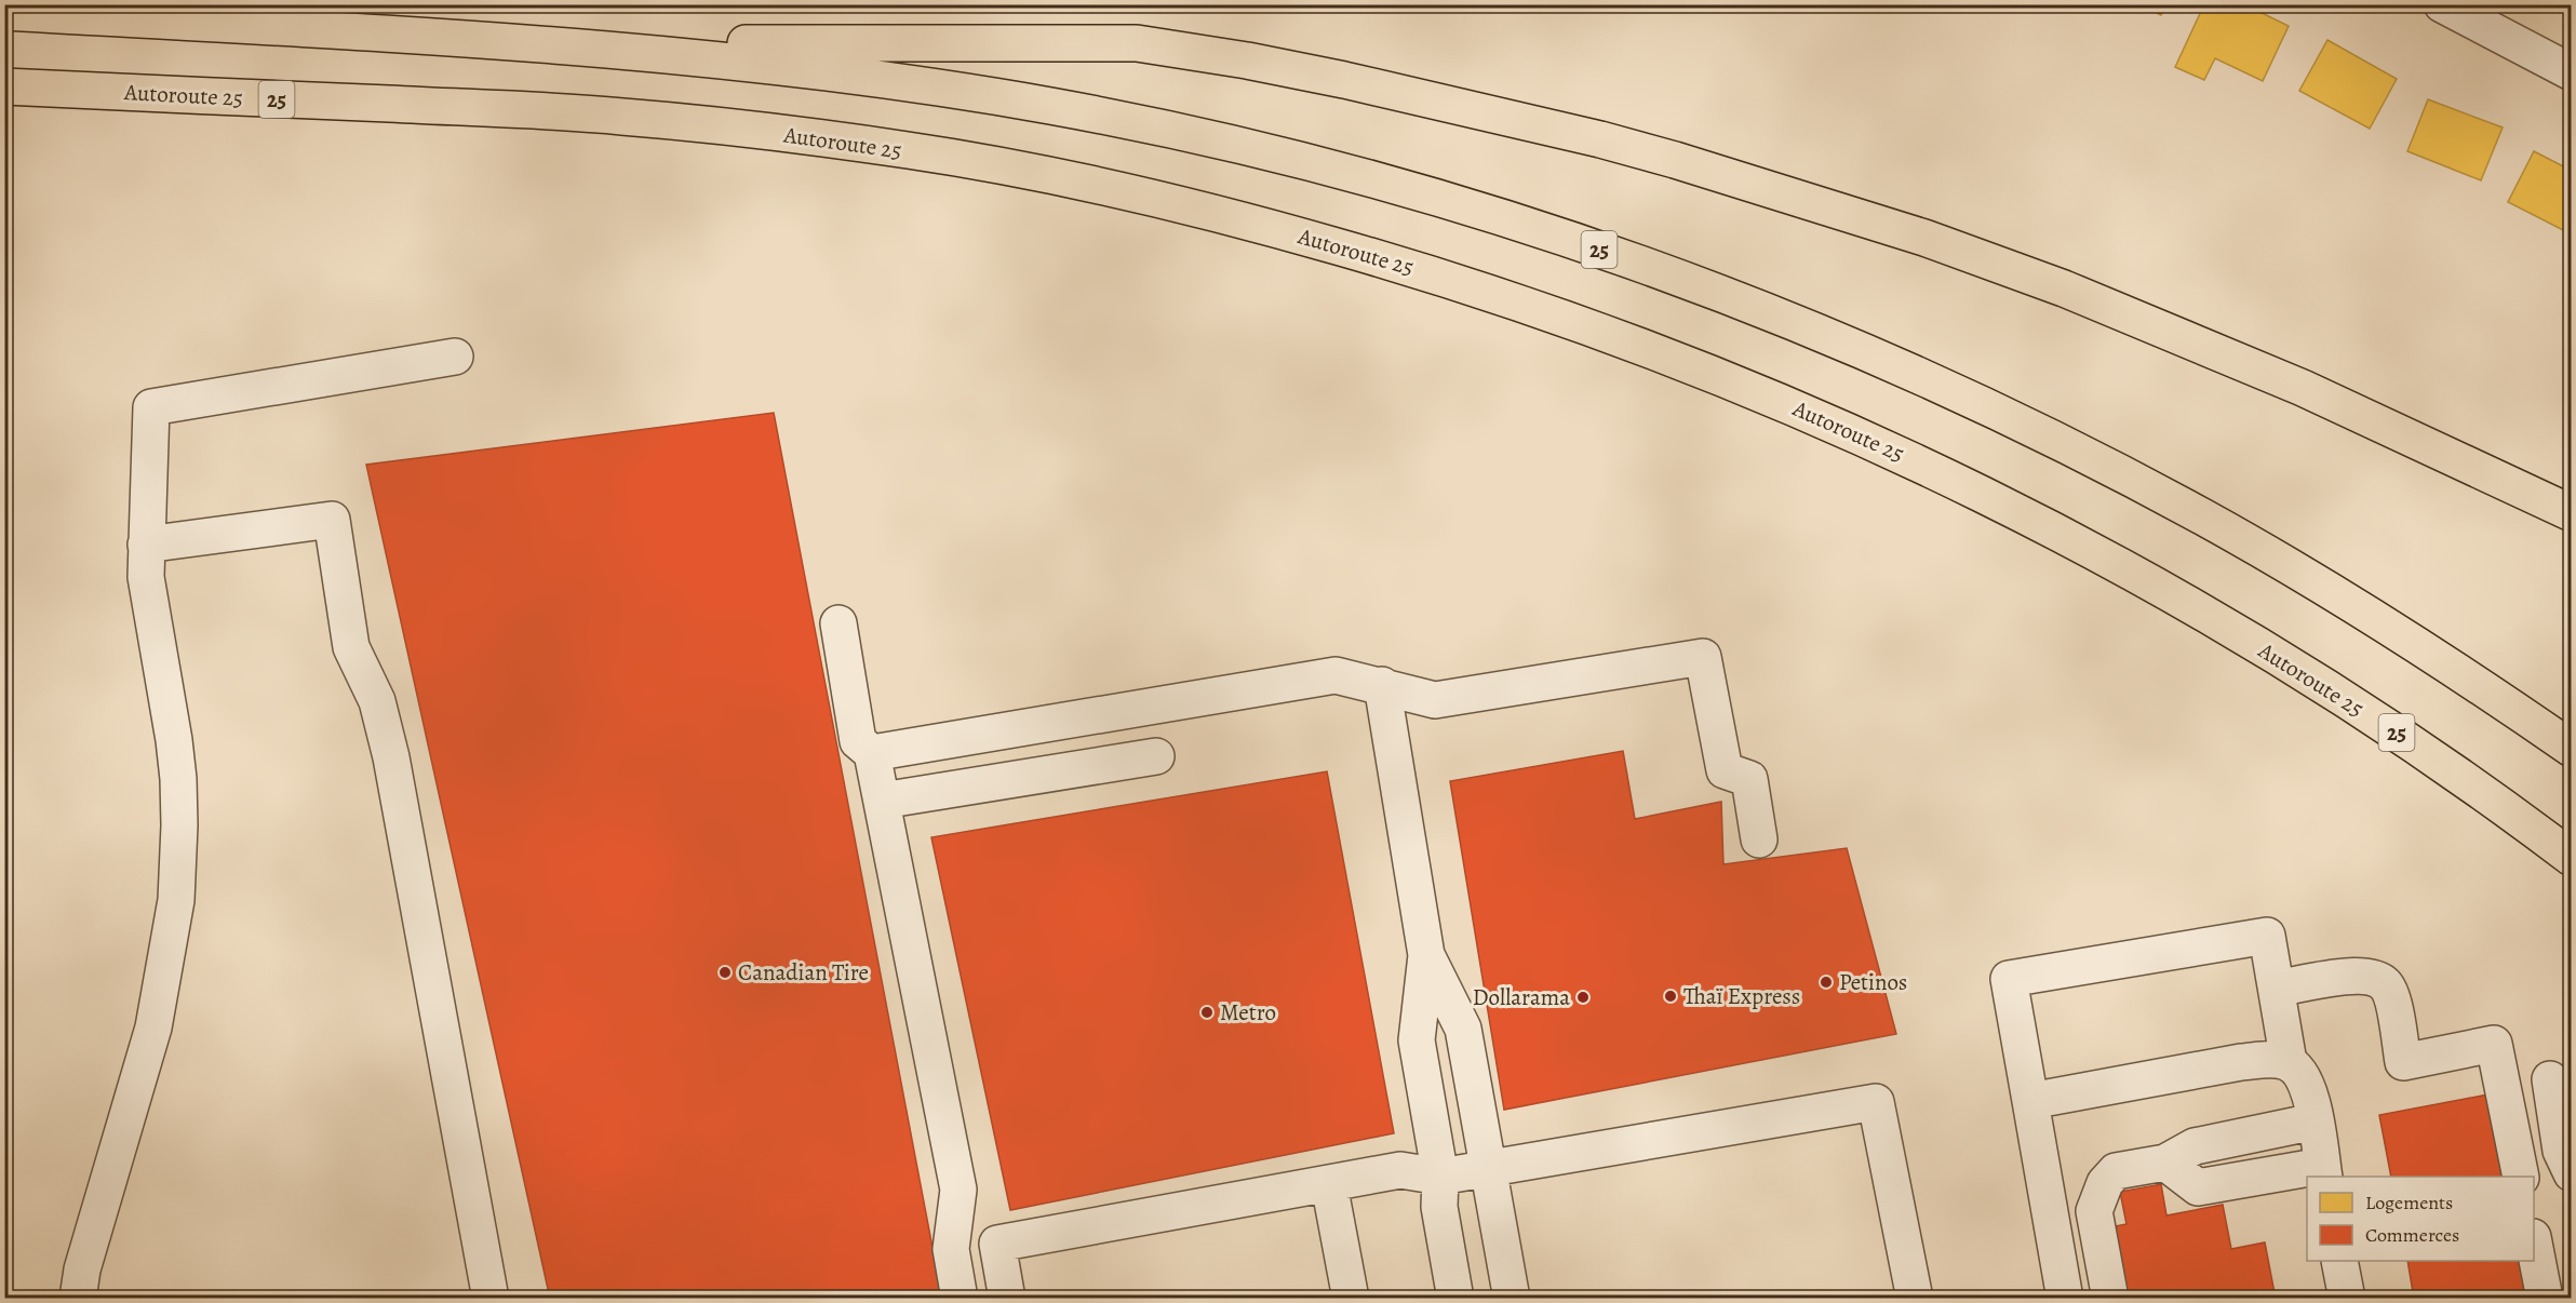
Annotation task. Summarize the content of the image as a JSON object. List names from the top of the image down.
{
  "streets": {
    "highway": ["Autoroute 25", "25"]
  },
  "places": [
    "Canadian Tire",
    "Petinos",
    "Thaï Express",
    "Dollarama",
    "Metro"
  ],
  "legend": ["Logements", "Commerces"]
}
